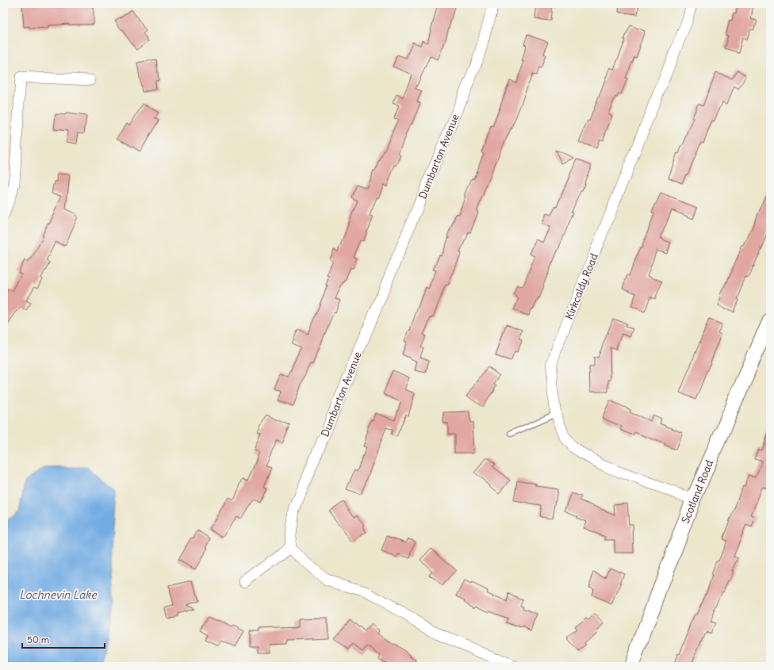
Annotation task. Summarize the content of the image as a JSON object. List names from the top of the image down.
{
  "streets": {
    "street": ["Dumbarton Avenue", "Kirkcaldy Road", "Scotland Road"]
  },
  "crossings": [
    ["Kirkcaldy Road", "Scotland Road"]
  ],
  "water": ["Lochnevin Lake"],
  "scale_bar": "50 m"
}
